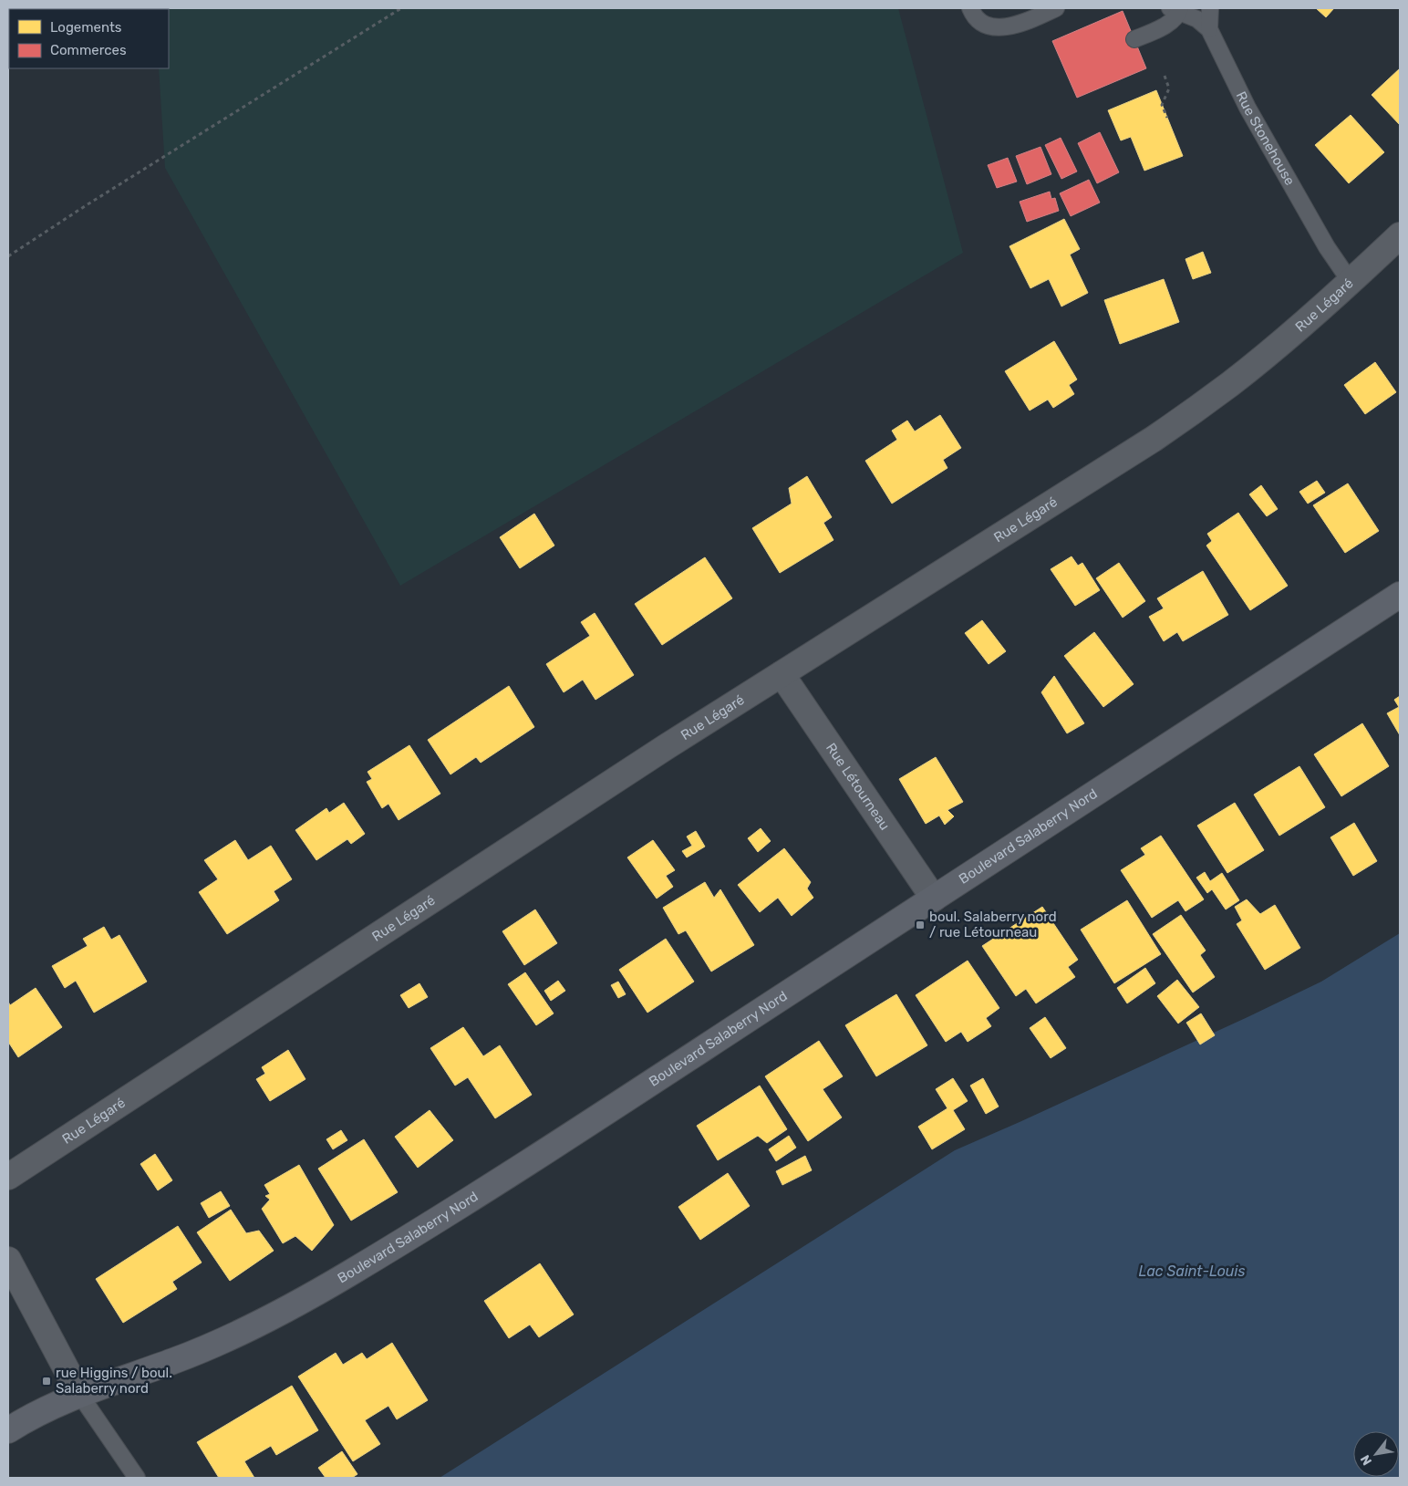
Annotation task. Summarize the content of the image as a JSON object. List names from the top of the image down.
{
  "streets": {
    "street": ["Rue Légaré", "Rue Létourneau", "Boulevard Salaberry Nord"],
    "lane": ["Rue Stonehouse"]
  },
  "crossings": [
    ["Rue Stonehouse", "Rue Légaré"],
    ["Rue Légaré", "Rue Létourneau"],
    ["Rue Létourneau", "Boulevard Salaberry Nord"]
  ],
  "water": ["Lac Saint-Louis"],
  "places": {
    "transit": ["boul. Salaberry nord / rue Létourneau", "rue Higgins / boul. Salaberry nord"]
  },
  "legend": ["Logements", "Commerces"],
  "north": "bottom left"
}
